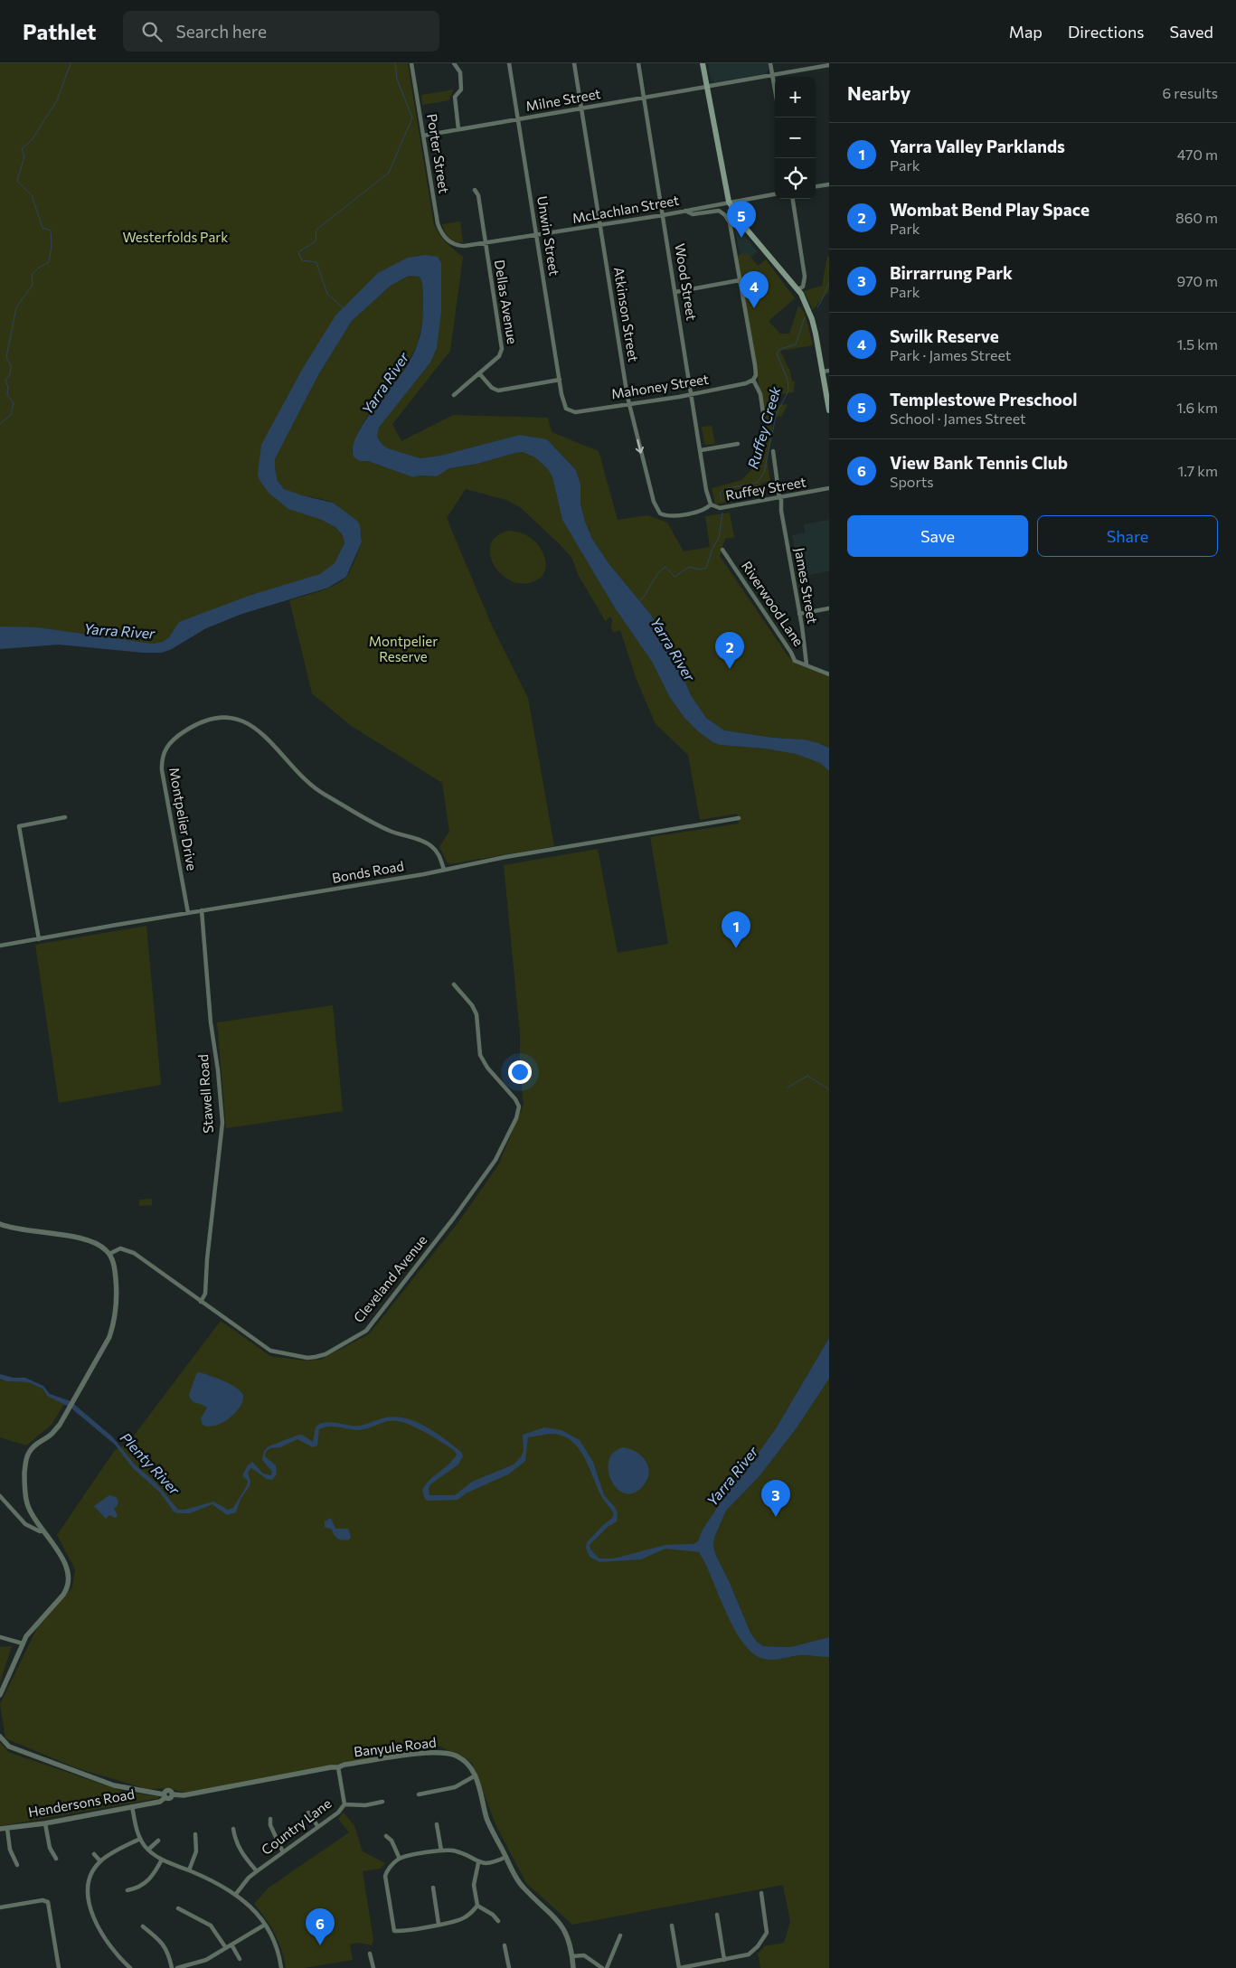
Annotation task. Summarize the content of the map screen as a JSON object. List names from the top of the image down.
{
  "streets": {
    "street": [
      "Milne Street",
      "Porter Street",
      "McLachlan Street",
      "Unwin Street",
      "Wood Street",
      "Dellas Avenue",
      "Atkinson Street",
      "Mahoney Street",
      "Ruffey Street",
      "James Street",
      "Riverwood Lane",
      "Montpelier Drive",
      "Bonds Road",
      "Stawell Road",
      "Cleveland Avenue",
      "Banyule Road",
      "Hendersons Road",
      "Country Lane"
    ]
  },
  "crossings": [
    ["Milne Street", "Porter Street"],
    ["Milne Street", "Unwin Street"],
    ["Milne Street", "Wood Street"],
    ["Milne Street", "Atkinson Street"],
    ["Porter Street", "McLachlan Street"],
    ["McLachlan Street", "Unwin Street"],
    ["McLachlan Street", "Wood Street"],
    ["McLachlan Street", "Dellas Avenue"],
    ["McLachlan Street", "Atkinson Street"],
    ["Unwin Street", "Mahoney Street"],
    ["Wood Street", "Atkinson Street"],
    ["Wood Street", "Mahoney Street"],
    ["Wood Street", "Ruffey Street"],
    ["Atkinson Street", "Mahoney Street"],
    ["Atkinson Street", "Ruffey Street"],
    ["Ruffey Street", "James Street"],
    ["James Street", "Riverwood Lane"],
    ["Montpelier Drive", "Bonds Road"],
    ["Bonds Road", "Stawell Road"],
    ["Stawell Road", "Cleveland Avenue"],
    ["Banyule Road", "Hendersons Road"],
    ["Banyule Road", "Country Lane"]
  ],
  "water": ["Yarra River", "Ruffey Creek", "Plenty River"],
  "parks": ["Westerfolds Park", "Montpelier Reserve"],
  "page": {
    "header": "Pathlet",
    "search": "Search here",
    "nav": ["Map", "Directions", "Saved"],
    "heading": ["Nearby", "6 results"],
    "map_buttons": ["+", "−"],
    "list": [
      {
        "mark": "1",
        "name": "Yarra Valley Parklands",
        "note": "Park",
        "value": "470 m"
      },
      {
        "mark": "2",
        "name": "Wombat Bend Play Space",
        "note": "Park",
        "value": "860 m"
      },
      {
        "mark": "3",
        "name": "Birrarrung Park",
        "note": "Park",
        "value": "970 m"
      },
      {
        "mark": "4",
        "name": "Swilk Reserve",
        "note": "Park · James Street",
        "value": "1.5 km"
      },
      {
        "mark": "5",
        "name": "Templestowe Preschool",
        "note": "School · James Street",
        "value": "1.6 km"
      },
      {
        "mark": "6",
        "name": "View Bank Tennis Club",
        "note": "Sports",
        "value": "1.7 km"
      }
    ],
    "pins": [
      "5",
      "4",
      "2",
      "1",
      "3",
      "6"
    ],
    "buttons": ["Save", "Share"]
  }
}
